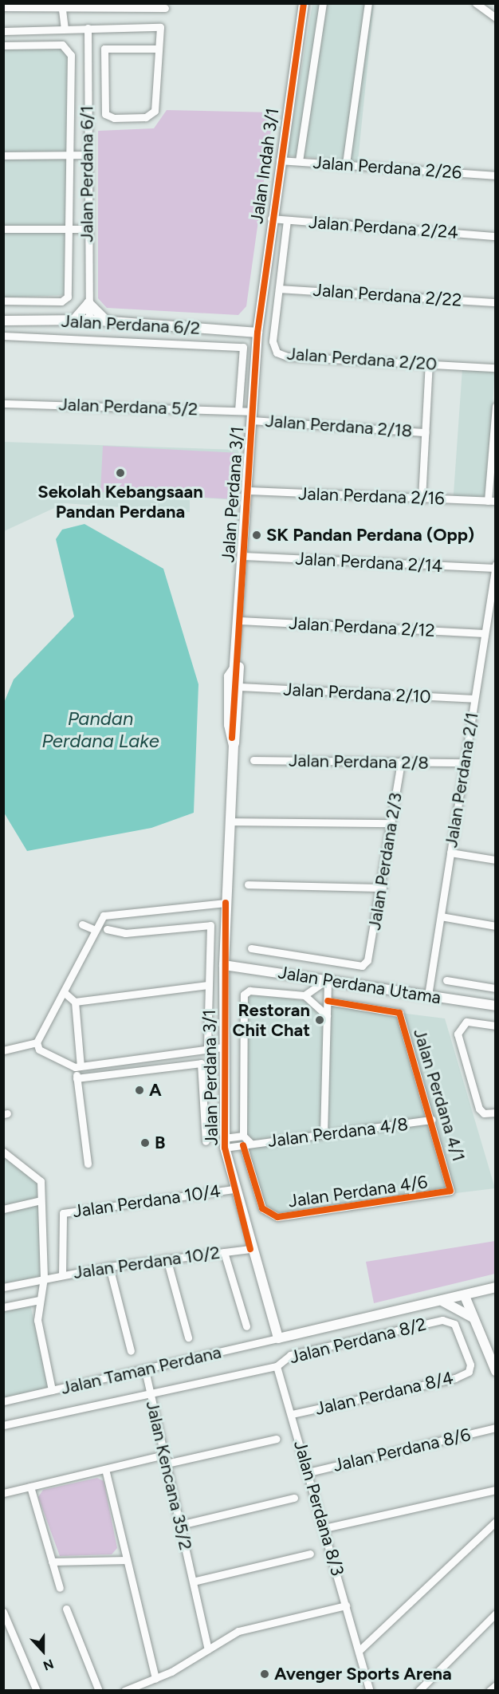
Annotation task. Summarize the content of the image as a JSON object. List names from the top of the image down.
{
  "streets": {
    "street": [
      "Jalan Indah 3/1",
      "Jalan Perdana 2/26",
      "Jalan Perdana 6/1",
      "Jalan Perdana 2/24",
      "Jalan Perdana 2/22",
      "Jalan Perdana 6/2",
      "Jalan Perdana 2/20",
      "Jalan Perdana 5/2",
      "Jalan Perdana 2/18",
      "Jalan Perdana 3/1",
      "Jalan Perdana 2/16",
      "Jalan Perdana 2/14",
      "Jalan Perdana 2/12",
      "Jalan Perdana 2/10",
      "Jalan Perdana 2/8",
      "Jalan Perdana 2/1",
      "Jalan Perdana 2/3",
      "Jalan Perdana Utama",
      "Jalan Perdana 4/1",
      "Jalan Perdana 4/8",
      "Jalan Perdana 4/6",
      "Jalan Perdana 10/4",
      "Jalan Perdana 10/2",
      "Jalan Perdana 8/2",
      "Jalan Taman Perdana",
      "Jalan Perdana 8/4",
      "Jalan Perdana 8/6",
      "Jalan Kencana 35/2",
      "Jalan Perdana 8/3"
    ]
  },
  "crossings": [
    ["Jalan Indah 3/1", "Jalan Perdana 2/26"],
    ["Jalan Indah 3/1", "Jalan Perdana 2/24"],
    ["Jalan Indah 3/1", "Jalan Perdana 6/2"],
    ["Jalan Indah 3/1", "Jalan Perdana 3/1"],
    ["Jalan Perdana 6/1", "Jalan Perdana 6/2"],
    ["Jalan Perdana 2/24", "Jalan Perdana 2/20"],
    ["Jalan Perdana 2/22", "Jalan Perdana 2/20"],
    ["Jalan Perdana 6/2", "Jalan Perdana 3/1"],
    ["Jalan Perdana 5/2", "Jalan Perdana 2/18"],
    ["Jalan Perdana 5/2", "Jalan Perdana 3/1"],
    ["Jalan Perdana 2/18", "Jalan Perdana 3/1"],
    ["Jalan Perdana 3/1", "Jalan Perdana 2/16"],
    ["Jalan Perdana 3/1", "Jalan Perdana 2/14"],
    ["Jalan Perdana 3/1", "Jalan Perdana 2/12"],
    ["Jalan Perdana 3/1", "Jalan Perdana 2/10"],
    ["Jalan Perdana 3/1", "Jalan Perdana Utama"],
    ["Jalan Perdana 3/1", "Jalan Perdana 4/8"],
    ["Jalan Perdana 3/1", "Jalan Perdana 10/4"],
    ["Jalan Perdana 3/1", "Jalan Perdana 10/2"],
    ["Jalan Perdana 3/1", "Jalan Taman Perdana"],
    ["Jalan Perdana 2/14", "Jalan Perdana 2/1"],
    ["Jalan Perdana 2/12", "Jalan Perdana 2/1"],
    ["Jalan Perdana 2/10", "Jalan Perdana 2/1"],
    ["Jalan Perdana 2/8", "Jalan Perdana 2/1"],
    ["Jalan Perdana 2/8", "Jalan Perdana 2/3"],
    ["Jalan Perdana 2/1", "Jalan Perdana Utama"],
    ["Jalan Perdana 4/1", "Jalan Perdana 4/8"],
    ["Jalan Perdana 4/1", "Jalan Perdana 4/6"],
    ["Jalan Perdana 4/8", "Jalan Perdana 4/6"],
    ["Jalan Perdana 10/4", "Jalan Perdana 10/2"],
    ["Jalan Perdana 8/2", "Jalan Perdana 8/4"],
    ["Jalan Perdana 8/2", "Jalan Perdana 8/3"],
    ["Jalan Taman Perdana", "Jalan Kencana 35/2"],
    ["Jalan Perdana 8/4", "Jalan Perdana 8/3"],
    ["Jalan Perdana 8/6", "Jalan Perdana 8/3"]
  ],
  "water": ["Pandan Perdana Lake"],
  "places": [
    "Sekolah Kebangsaan Pandan Perdana",
    "SK Pandan Perdana (Opp)",
    "Restoran Chit Chat",
    "A",
    "B",
    "Avenger Sports Arena"
  ],
  "north": "bottom"
}
